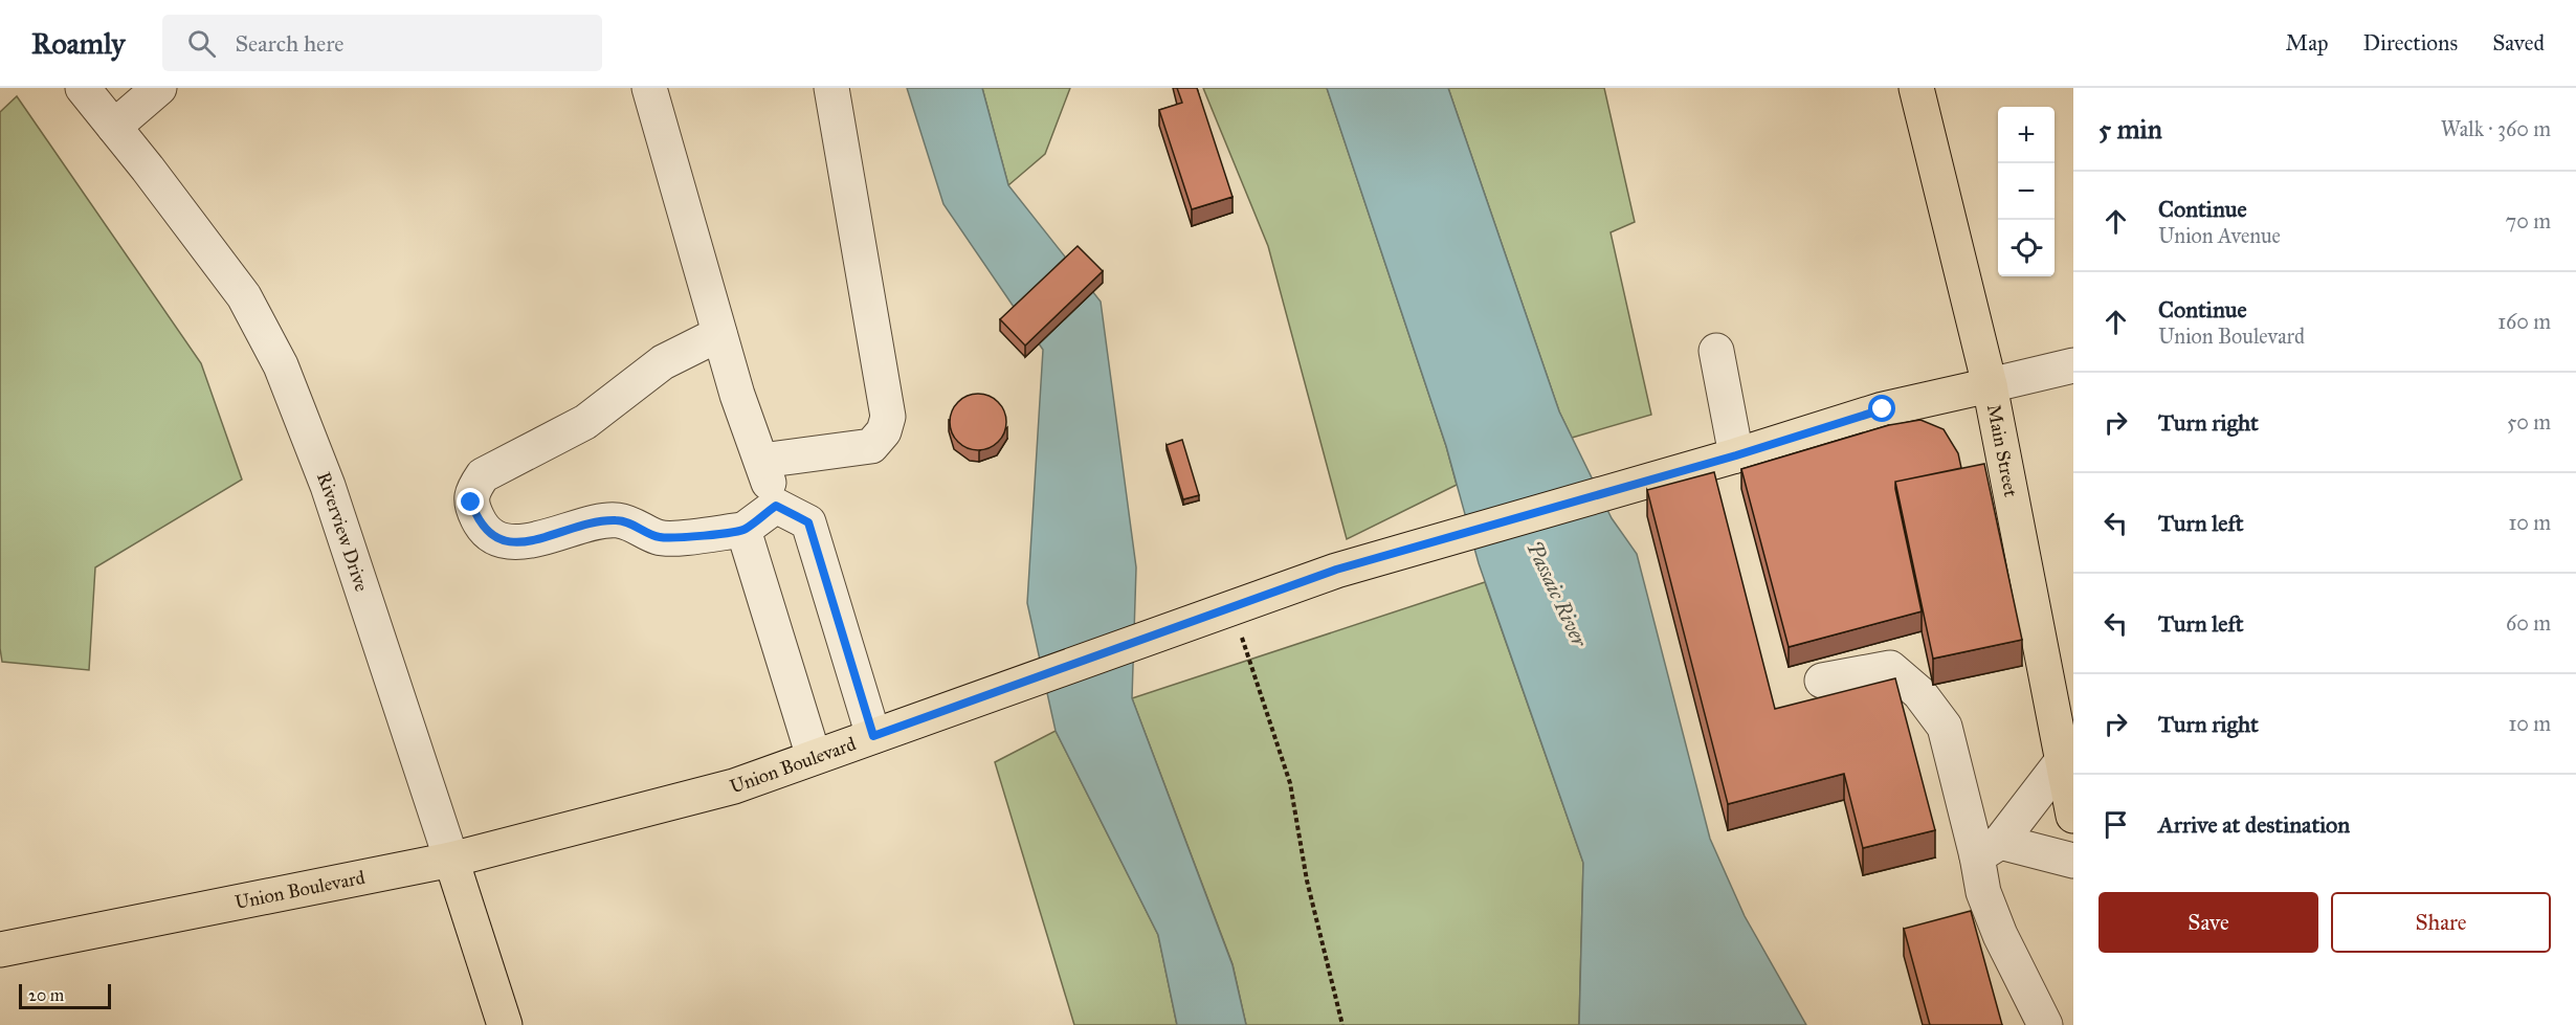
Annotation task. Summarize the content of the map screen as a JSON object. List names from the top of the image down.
{
  "streets": {
    "main road": ["Main Street", "Riverview Drive", "Union Boulevard"]
  },
  "crossings": [
    ["Main Street", "Union Boulevard"],
    ["Riverview Drive", "Union Boulevard"]
  ],
  "water": ["Passaic River"],
  "scale_bar": "20 m",
  "page": {
    "header": "Roamly",
    "search": "Search here",
    "nav": ["Map", "Directions", "Saved"],
    "heading": ["5 min", "Walk · 360 m"],
    "map_buttons": ["+", "−"],
    "list": [
      ["Continue", "Union Avenue", "70 m"],
      ["Continue", "Union Boulevard", "160 m"],
      ["Turn right", "50 m"],
      ["Turn left", "10 m"],
      ["Turn left", "60 m"],
      ["Turn right", "10 m"],
      "Arrive at destination"
    ],
    "buttons": ["Save", "Share"],
    "scale": "20 m"
  }
}
